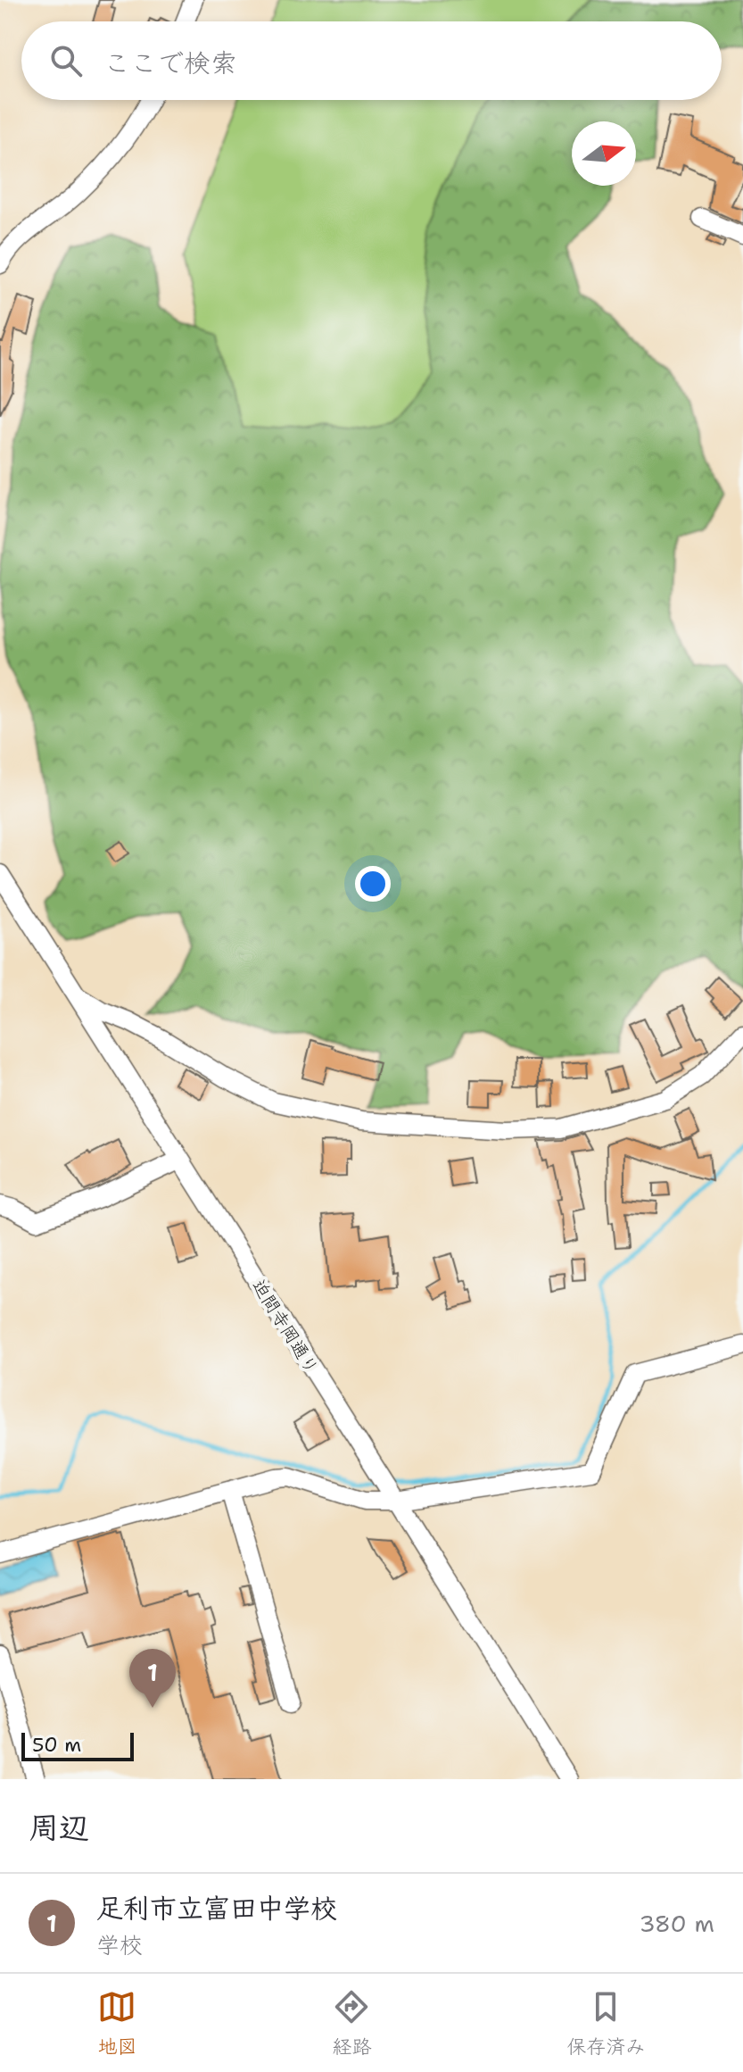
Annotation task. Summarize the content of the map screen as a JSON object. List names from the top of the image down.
{
  "streets": {
    "street": ["迫間寺岡通り"]
  },
  "scale_bar": "50 m",
  "north": "right",
  "page": {
    "search": "ここで検索",
    "pins": "1",
    "scale": "50 m",
    "heading": "周辺",
    "list": [
      {
        "mark": "1",
        "name": "足利市立富田中学校",
        "note": "学校",
        "value": "380 m"
      }
    ],
    "nav": ["地図", "経路", "保存済み"]
  }
}
